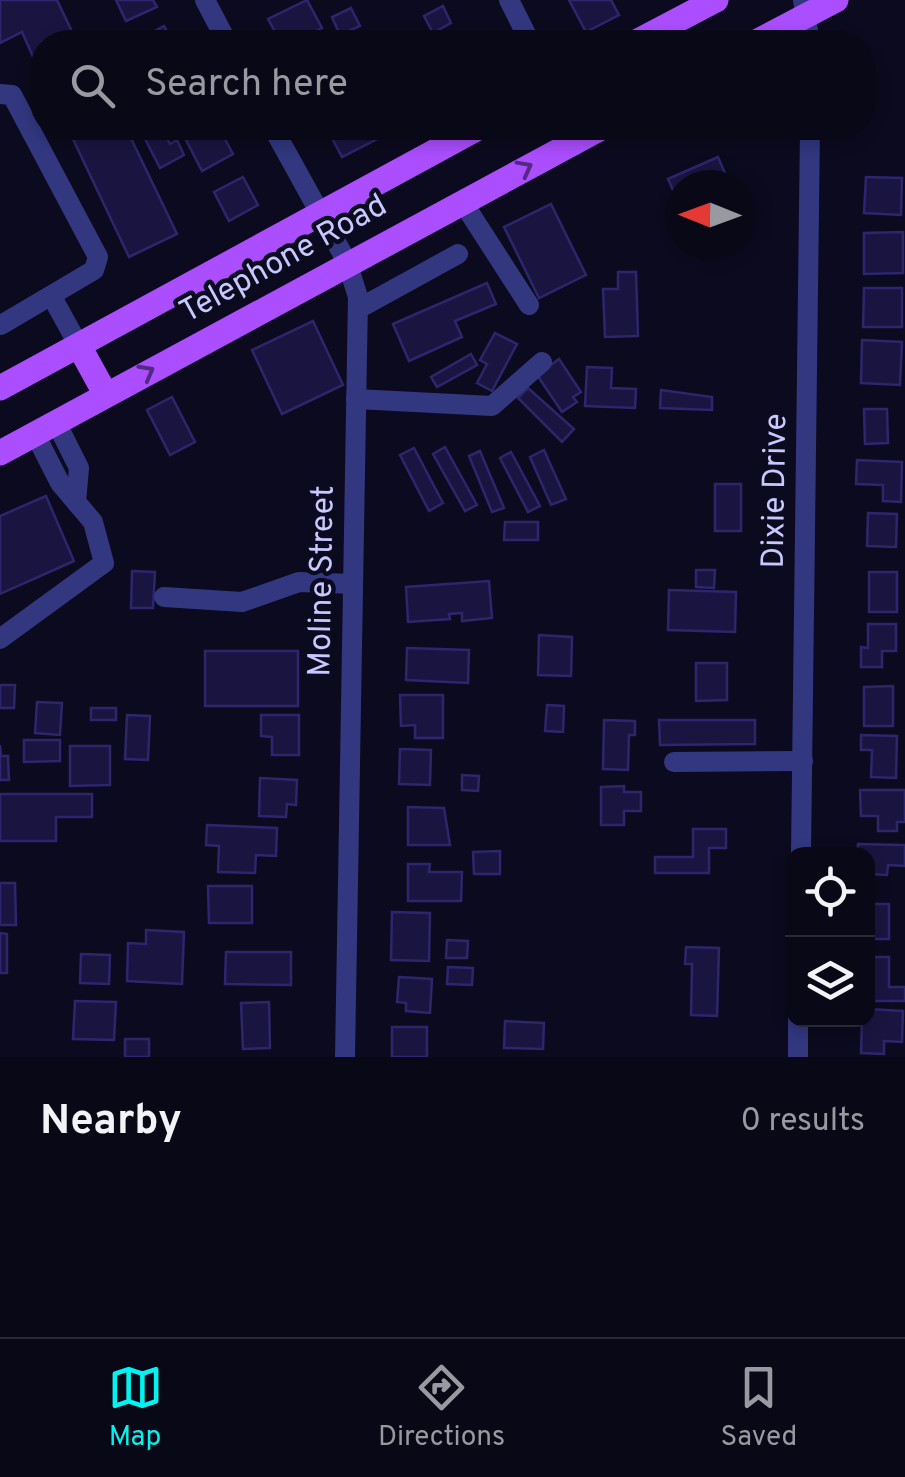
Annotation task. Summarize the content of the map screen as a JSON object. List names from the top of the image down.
{
  "streets": {
    "main road": ["Telephone Road"],
    "street": ["Dixie Drive", "Moline Street"]
  },
  "crossings": [
    ["Telephone Road", "Moline Street"]
  ],
  "north": "left",
  "page": {
    "search": "Search here",
    "heading": ["Nearby", "0 results"],
    "nav": ["Map", "Directions", "Saved"]
  }
}
